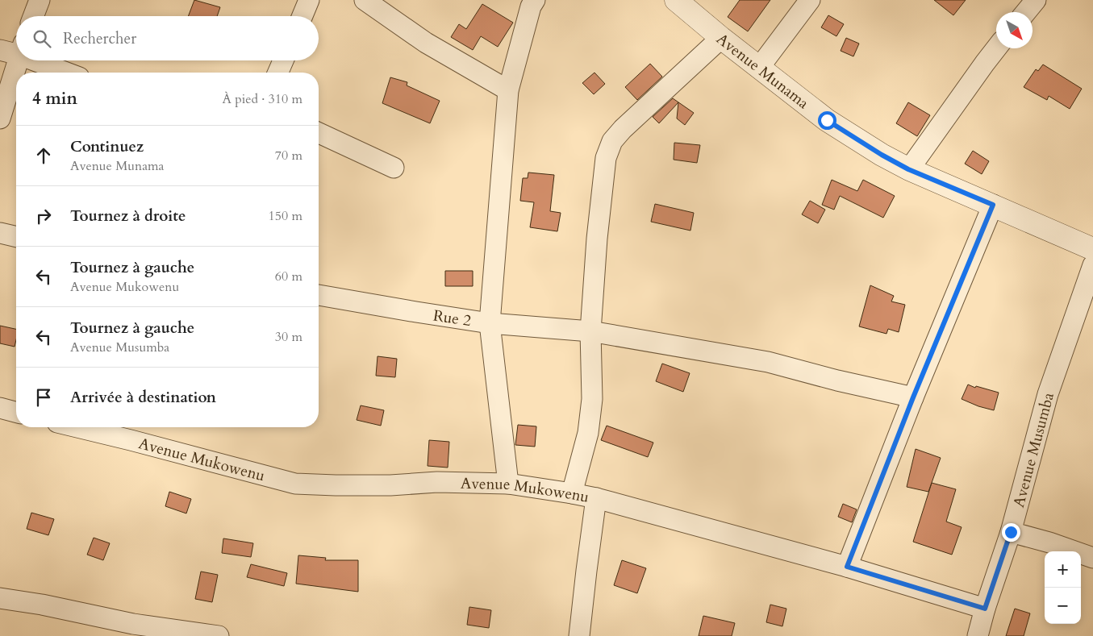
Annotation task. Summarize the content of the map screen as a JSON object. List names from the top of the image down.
{
  "streets": {
    "street": [
      "Avenue Munama",
      "Rue 2",
      "Avenue Musumba",
      "Avenue Mukowenu"
    ]
  },
  "crossings": [
    ["Avenue Musumba", "Avenue Mukowenu"]
  ],
  "north": "bottom right",
  "page": {
    "search": "Rechercher",
    "heading": ["4 min", "À pied · 310 m"],
    "list": [
      ["Continuez", "Avenue Munama", "70 m"],
      ["Tournez à droite", "150 m"],
      ["Tournez à gauche", "Avenue Mukowenu", "60 m"],
      ["Tournez à gauche", "Avenue Musumba", "30 m"],
      "Arrivée à destination"
    ],
    "map_buttons": ["+", "−"]
  }
}
